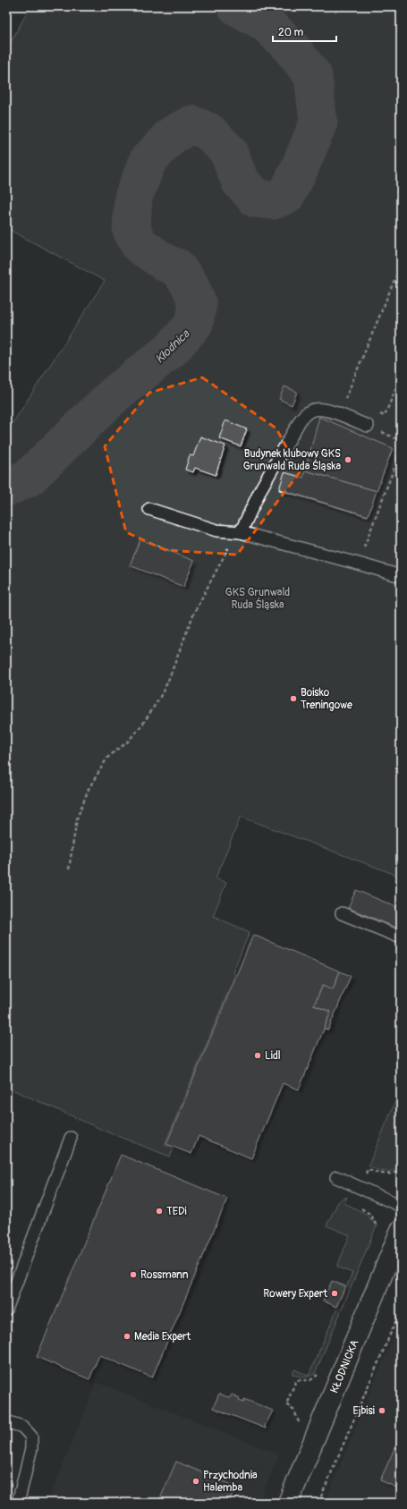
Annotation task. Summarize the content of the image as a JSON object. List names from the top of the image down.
{
  "streets": {
    "street": ["KŁODNICKA"]
  },
  "water": ["Kłodnica"],
  "parks": ["GKS Grunwald Ruda Śląska"],
  "places": [
    "Budynek klubowy GKS Grunwald Ruda Śląska",
    "Boisko Treningowe",
    "Lidl",
    "TEDi",
    "Rossmann",
    "Rowery Expert",
    "Media Expert",
    "Ejbisi",
    "Przychodnia Halemba"
  ],
  "scale_bar": "20 m"
}
